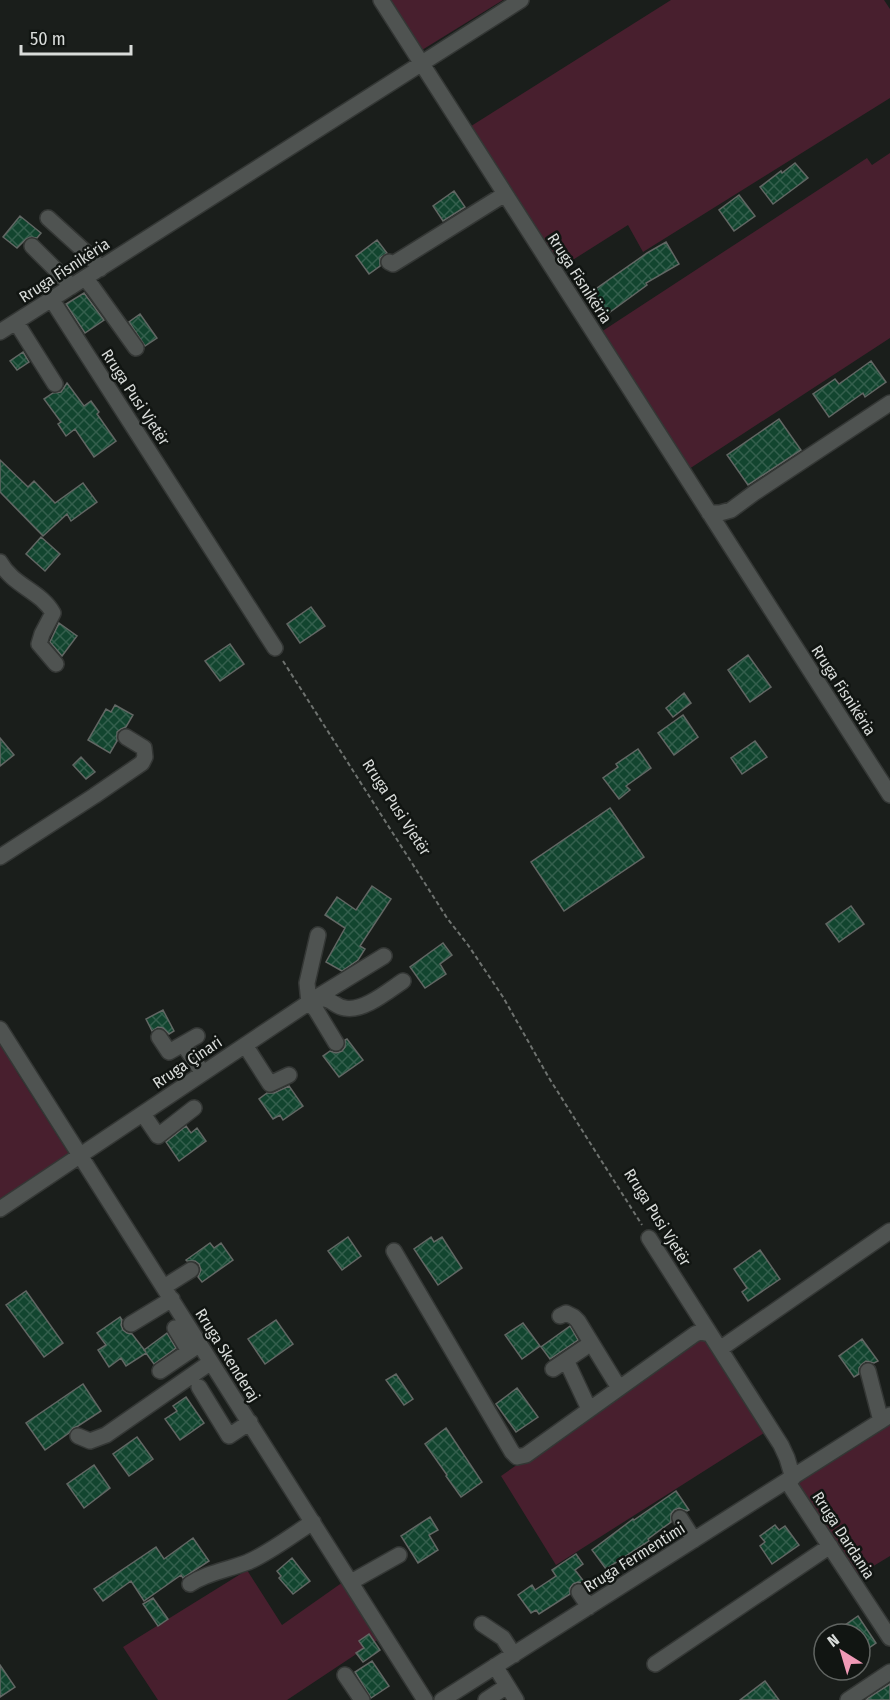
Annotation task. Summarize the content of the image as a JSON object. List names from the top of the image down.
{
  "streets": {
    "street": [
      "Rruga Fisnikëria",
      "Rruga Pusi Vjetër",
      "Rruga Çinari",
      "Rruga Skenderaj",
      "Rruga Dardania",
      "Rruga Fermentimi"
    ]
  },
  "crossings": [
    ["Rruga Fisnikëria", "Rruga Pusi Vjetër"],
    ["Rruga Pusi Vjetër", "Rruga Dardania"],
    ["Rruga Pusi Vjetër", "Rruga Fermentimi"],
    ["Rruga Çinari", "Rruga Skenderaj"],
    ["Rruga Dardania", "Rruga Fermentimi"]
  ],
  "scale_bar": "50 m",
  "north": "top left"
}
